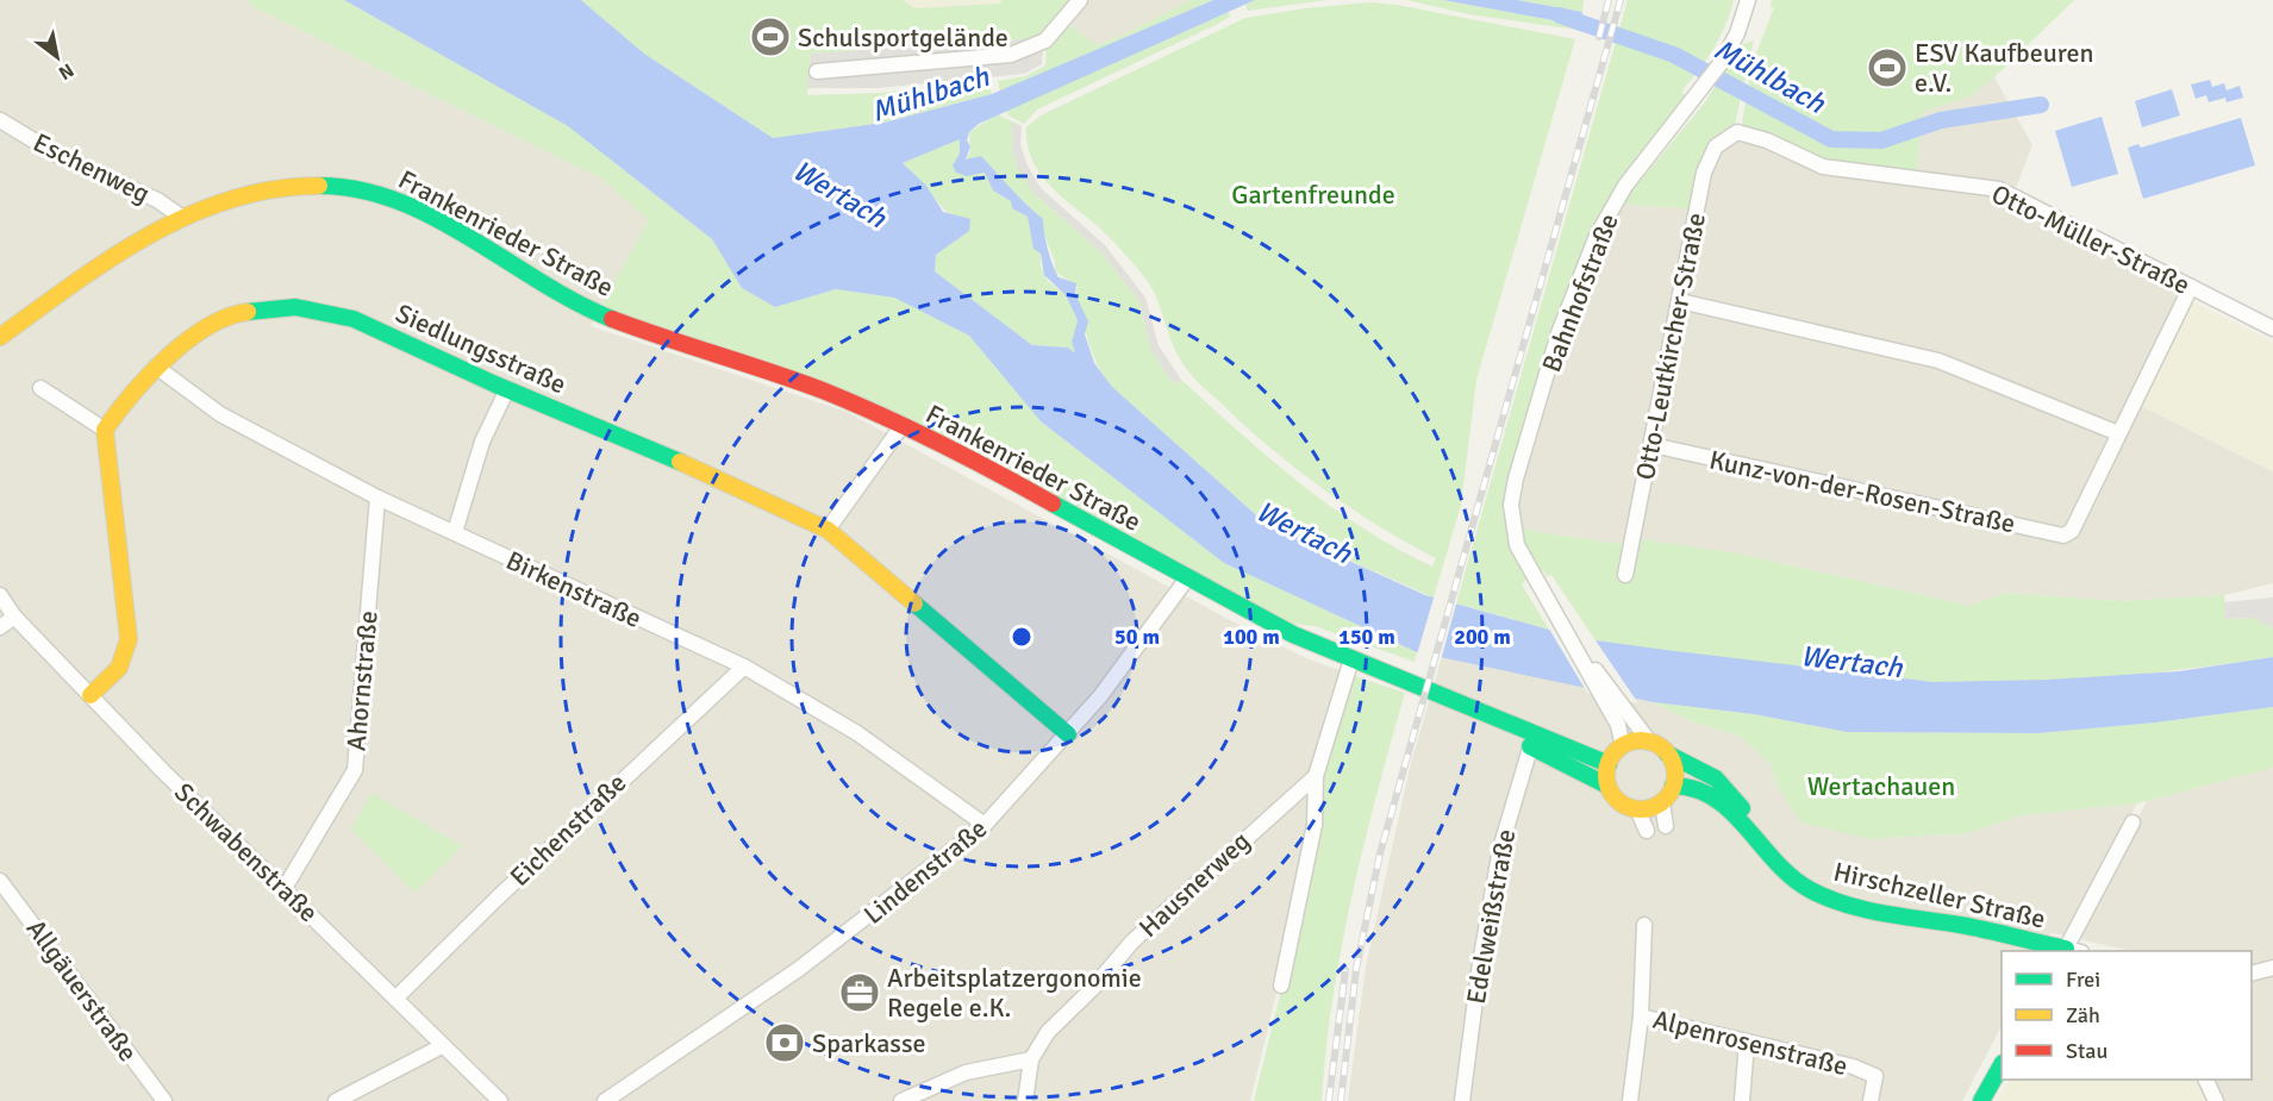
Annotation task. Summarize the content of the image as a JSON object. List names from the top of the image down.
{
  "streets": {
    "street": [
      "Eschenweg",
      "Frankenrieder Straße",
      "Otto-Müller-Straße",
      "Bahnhofstraße",
      "Otto-Leutkircher-Straße",
      "Siedlungsstraße",
      "Kunz-von-der-Rosen-Straße",
      "Birkenstraße",
      "Ahornstraße",
      "Eichenstraße",
      "Schwabenstraße",
      "Lindenstraße",
      "Hausnerweg",
      "Hirschzeller Straße",
      "Edelweißstraße",
      "Allgäuerstraße",
      "Alpenrosenstraße"
    ]
  },
  "crossings": [
    ["Eschenweg", "Frankenrieder Straße"],
    ["Frankenrieder Straße", "Lindenstraße"],
    ["Otto-Müller-Straße", "Otto-Leutkircher-Straße"],
    ["Otto-Leutkircher-Straße", "Kunz-von-der-Rosen-Straße"],
    ["Siedlungsstraße", "Birkenstraße"],
    ["Siedlungsstraße", "Lindenstraße"],
    ["Birkenstraße", "Ahornstraße"],
    ["Birkenstraße", "Eichenstraße"],
    ["Birkenstraße", "Lindenstraße"],
    ["Ahornstraße", "Schwabenstraße"],
    ["Eichenstraße", "Schwabenstraße"]
  ],
  "water": ["Mühlbach", "Wertach"],
  "parks": ["Gartenfreunde", "Wertachauen"],
  "places": {
    "sports": ["Schulsportgelände", "ESV Kaufbeuren e.V."],
    "office": ["Arbeitsplatzergonomie Regele e.K."],
    "bank": ["Sparkasse"]
  },
  "legend": ["Frei", "Zäh", "Stau"],
  "north": "bottom right",
  "rings": [
    "50 m",
    "100 m",
    "150 m",
    "200 m"
  ]
}
